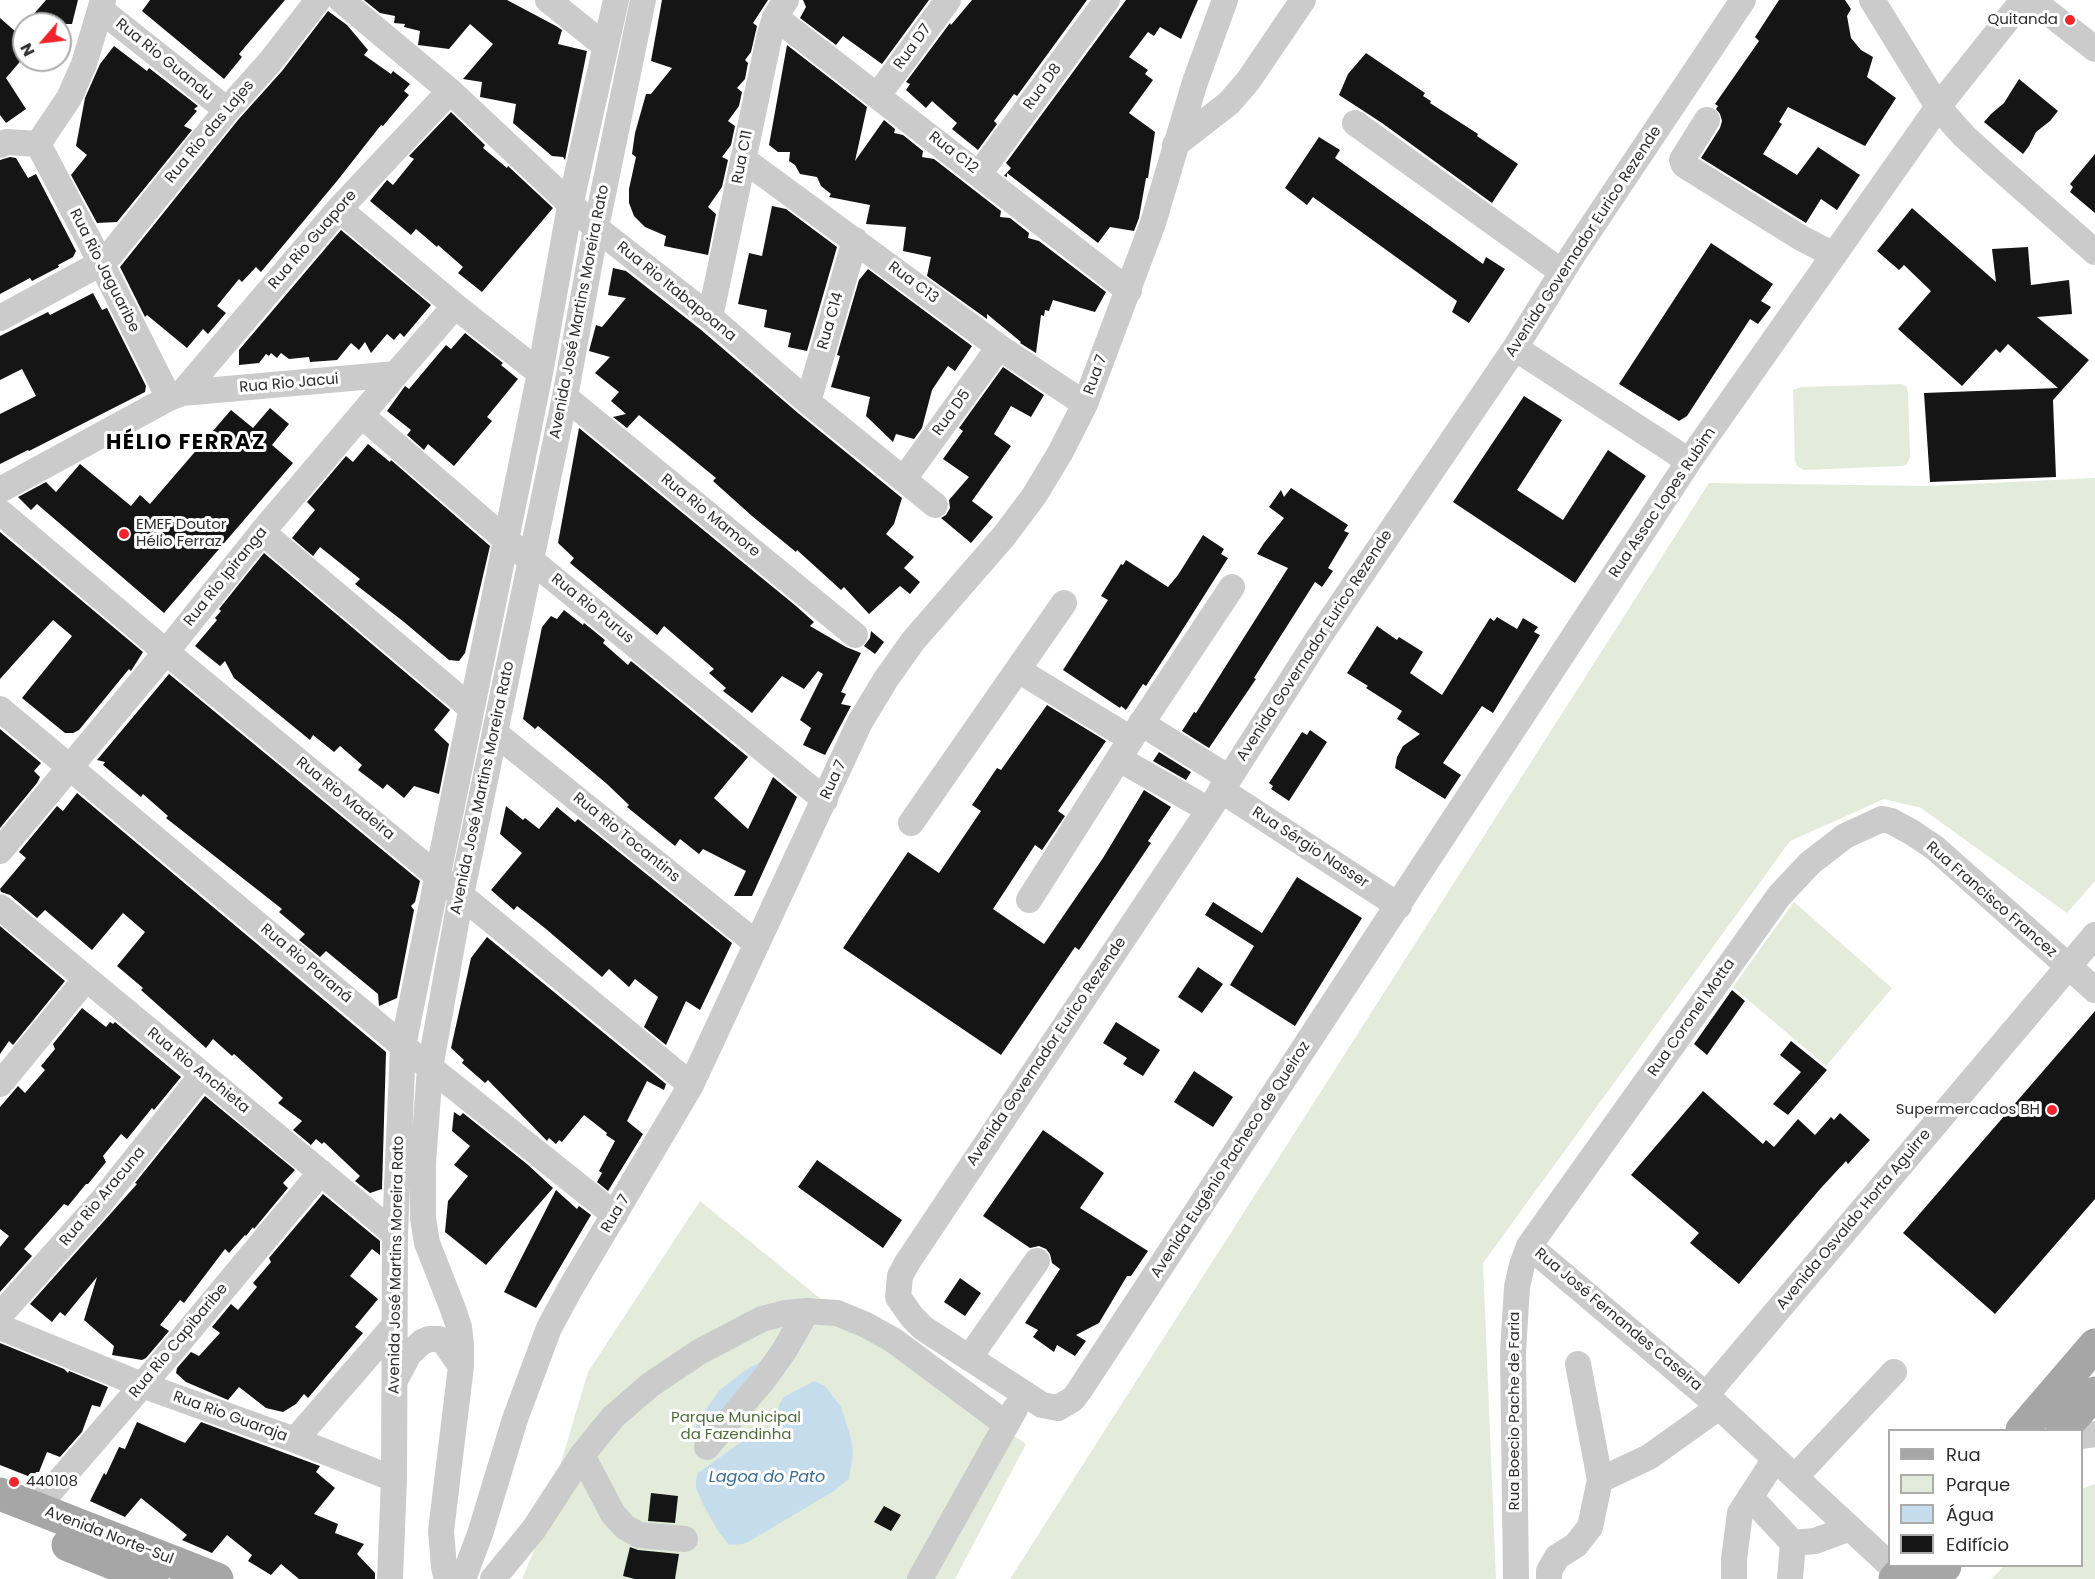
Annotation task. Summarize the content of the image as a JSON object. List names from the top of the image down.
{
  "streets": {
    "main road": ["Avenida Norte-Sul"],
    "street": [
      "Rua D7",
      "Rua Rio Guandu",
      "Rua D8",
      "Rua Rio das Lajes",
      "Rua C12",
      "Rua C11",
      "Rua Rio Guapore",
      "Avenida Governador Eurico Rezende",
      "Rua Rio Jaguaribe",
      "Rua C13",
      "Rua Rio Itabapoana",
      "Avenida José Martins Moreira Rato",
      "Rua C14",
      "Rua 7",
      "Rua Rio Jacui",
      "Rua D5",
      "Rua Assac Lopes Rubim",
      "Rua Rio Mamore",
      "Rua Rio Ipiranga",
      "Rua Rio Purus",
      "Rua Rio Madeira",
      "Rua Rio Tocantins",
      "Rua Sérgio Nasser",
      "Rua Francisco Francez",
      "Rua Rio Paraná",
      "Rua Coronel Motta",
      "Rua Rio Anchieta",
      "Avenida Eugênio Pacheco de Queiroz",
      "Rua Rio Aracuna",
      "Avenida Osvaldo Horta Aguirre",
      "Rua José Fernandes Caseira",
      "Rua Rio Capibaribe",
      "Rua Boecio Pache de Faria",
      "Rua Rio Guaraja"
    ]
  },
  "crossings": [
    ["Rua D7", "Rua C12"],
    ["Rua Rio Guandu", "Rua Rio das Lajes"],
    ["Rua D8", "Rua C12"],
    ["Rua Rio das Lajes", "Rua Rio Jaguaribe"],
    ["Rua C12", "Rua C11"],
    ["Rua C12", "Rua 7"],
    ["Rua C11", "Rua C13"],
    ["Rua C11", "Rua Rio Itabapoana"],
    ["Rua Rio Guapore", "Rua Rio Jaguaribe"],
    ["Rua Rio Guapore", "Rua Rio Itabapoana"],
    ["Rua Rio Guapore", "Rua Rio Jacui"],
    ["Avenida Governador Eurico Rezende", "Rua Sérgio Nasser"],
    ["Rua Rio Jaguaribe", "Rua Rio Jacui"],
    ["Rua C13", "Rua C14"],
    ["Rua C13", "Rua 7"],
    ["Rua C13", "Rua D5"],
    ["Rua Rio Itabapoana", "Avenida José Martins Moreira Rato"],
    ["Rua Rio Itabapoana", "Rua C14"],
    ["Rua Rio Itabapoana", "Rua D5"],
    ["Avenida José Martins Moreira Rato", "Rua Rio Mamore"],
    ["Avenida José Martins Moreira Rato", "Rua Rio Purus"],
    ["Avenida José Martins Moreira Rato", "Rua Rio Madeira"],
    ["Avenida José Martins Moreira Rato", "Rua Rio Tocantins"],
    ["Avenida José Martins Moreira Rato", "Rua Rio Paraná"],
    ["Avenida José Martins Moreira Rato", "Rua Rio Anchieta"],
    ["Avenida José Martins Moreira Rato", "Rua Rio Guaraja"],
    ["Rua 7", "Rua Rio Purus"],
    ["Rua 7", "Rua Rio Madeira"],
    ["Rua 7", "Rua Rio Tocantins"],
    ["Rua 7", "Rua Rio Paraná"],
    ["Rua Rio Jacui", "Rua Rio Ipiranga"],
    ["Rua Assac Lopes Rubim", "Rua Sérgio Nasser"],
    ["Rua Assac Lopes Rubim", "Avenida Eugênio Pacheco de Queiroz"],
    ["Rua Rio Ipiranga", "Rua Rio Purus"],
    ["Rua Rio Ipiranga", "Rua Rio Madeira"],
    ["Rua Rio Ipiranga", "Rua Rio Paraná"],
    ["Rua Sérgio Nasser", "Avenida Eugênio Pacheco de Queiroz"],
    ["Rua Francisco Francez", "Rua Coronel Motta"],
    ["Rua Francisco Francez", "Avenida Osvaldo Horta Aguirre"],
    ["Rua Coronel Motta", "Rua José Fernandes Caseira"],
    ["Rua Coronel Motta", "Rua Boecio Pache de Faria"],
    ["Rua Rio Anchieta", "Rua Rio Aracuna"],
    ["Rua Rio Anchieta", "Rua Rio Capibaribe"],
    ["Avenida Osvaldo Horta Aguirre", "Rua José Fernandes Caseira"],
    ["Rua José Fernandes Caseira", "Rua Boecio Pache de Faria"],
    ["Rua Rio Capibaribe", "Rua Rio Guaraja"],
    ["Rua Rio Capibaribe", "Avenida Norte-Sul"]
  ],
  "districts": ["HÉLIO FERRAZ"],
  "water": ["Lagoa do Pato"],
  "parks": ["Parque Municipal da Fazendinha"],
  "places": [
    "Quitanda",
    "EMEF Doutor Hélio Ferraz",
    "Supermercados BH",
    "440108"
  ],
  "legend": [
    "Rua",
    "Parque",
    "Água",
    "Edifício"
  ],
  "north": "bottom left"
}
